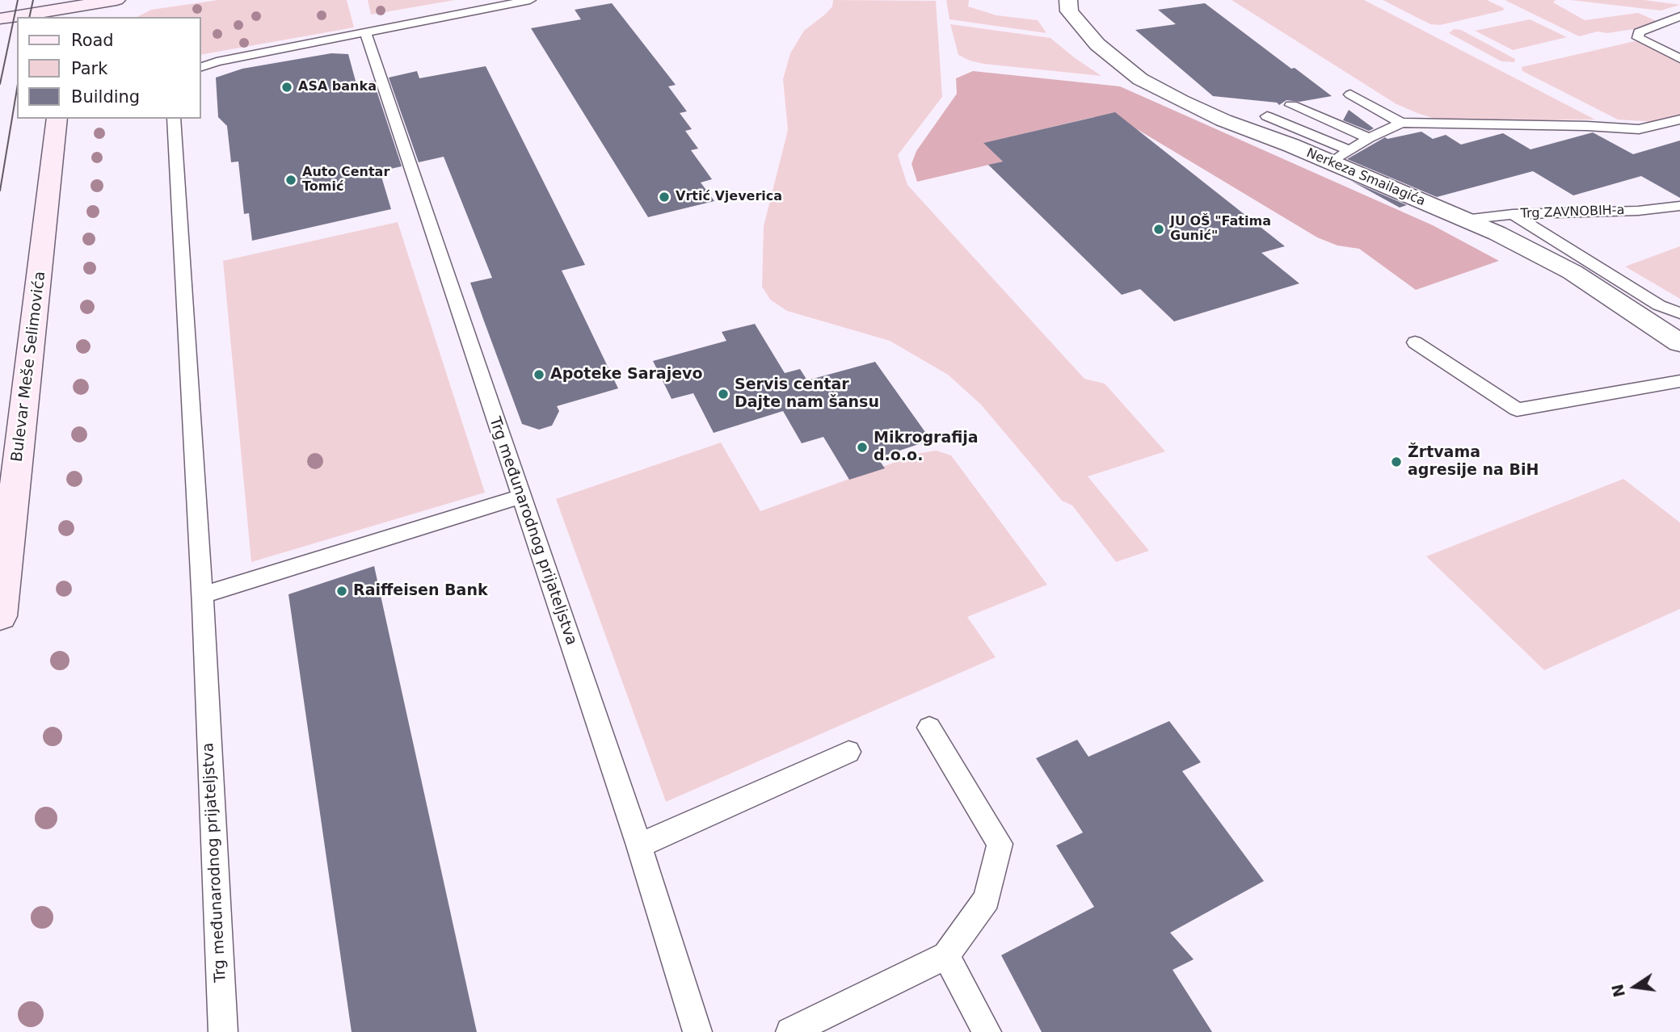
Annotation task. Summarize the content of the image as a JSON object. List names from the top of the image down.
{
  "streets": {
    "main road": ["Bulevar Meše Selimovića"],
    "street": ["Nerkeza Smailagića"],
    "lane": ["Trg ZAVNOBIH-a", "Trg međunarodnog prijateljstva"]
  },
  "crossings": [
    ["Nerkeza Smailagića", "Trg ZAVNOBIH-a"]
  ],
  "places": [
    "ASA banka",
    "Auto Centar Tomić",
    "Vrtić Vjeverica",
    "JU OŠ \"Fatima Gunić\"",
    "Apoteke Sarajevo",
    "Servis centar Dajte nam šansu",
    "Mikrografija d.o.o.",
    "Žrtvama agresije na BiH",
    "Raiffeisen Bank"
  ],
  "legend": ["Road", "Park", "Building"],
  "north": "left"
}
